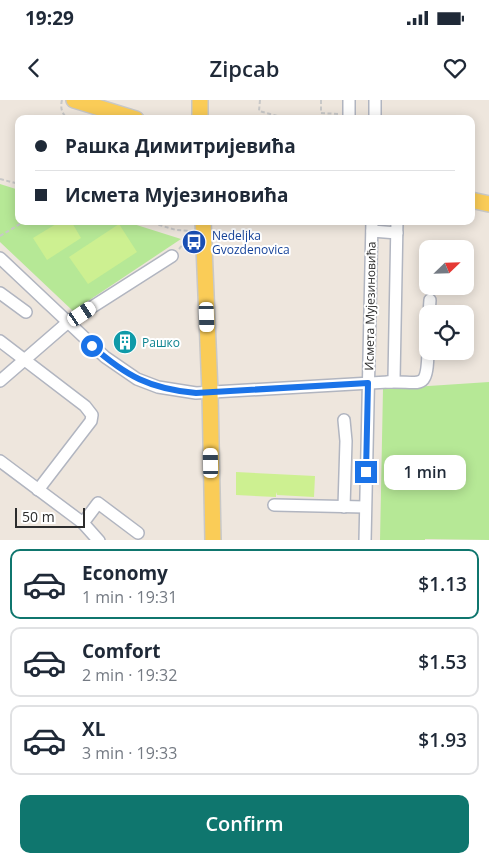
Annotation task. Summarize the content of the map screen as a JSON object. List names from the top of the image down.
{
  "streets": {
    "street": ["Исмета Мујезиновића"]
  },
  "places": {
    "bus stop": ["Nedeljka Gvozdenovica"],
    "building": ["Рашко"]
  },
  "scale_bar": "50 m",
  "north": "top right",
  "page": {
    "status": "19:29",
    "header": "Zipcab",
    "banner": ["Рашка Димитријевића", "Исмета Мујезиновића"],
    "bubble": "1 min",
    "scale": "50 m",
    "list": [
      {
        "name": "Economy",
        "note": "1 min · 19:31",
        "value": "$1.13"
      },
      {
        "name": "Comfort",
        "note": "2 min · 19:32",
        "value": "$1.53"
      },
      {
        "name": "XL",
        "note": "3 min · 19:33",
        "value": "$1.93"
      }
    ],
    "buttons": "Confirm"
  }
}
